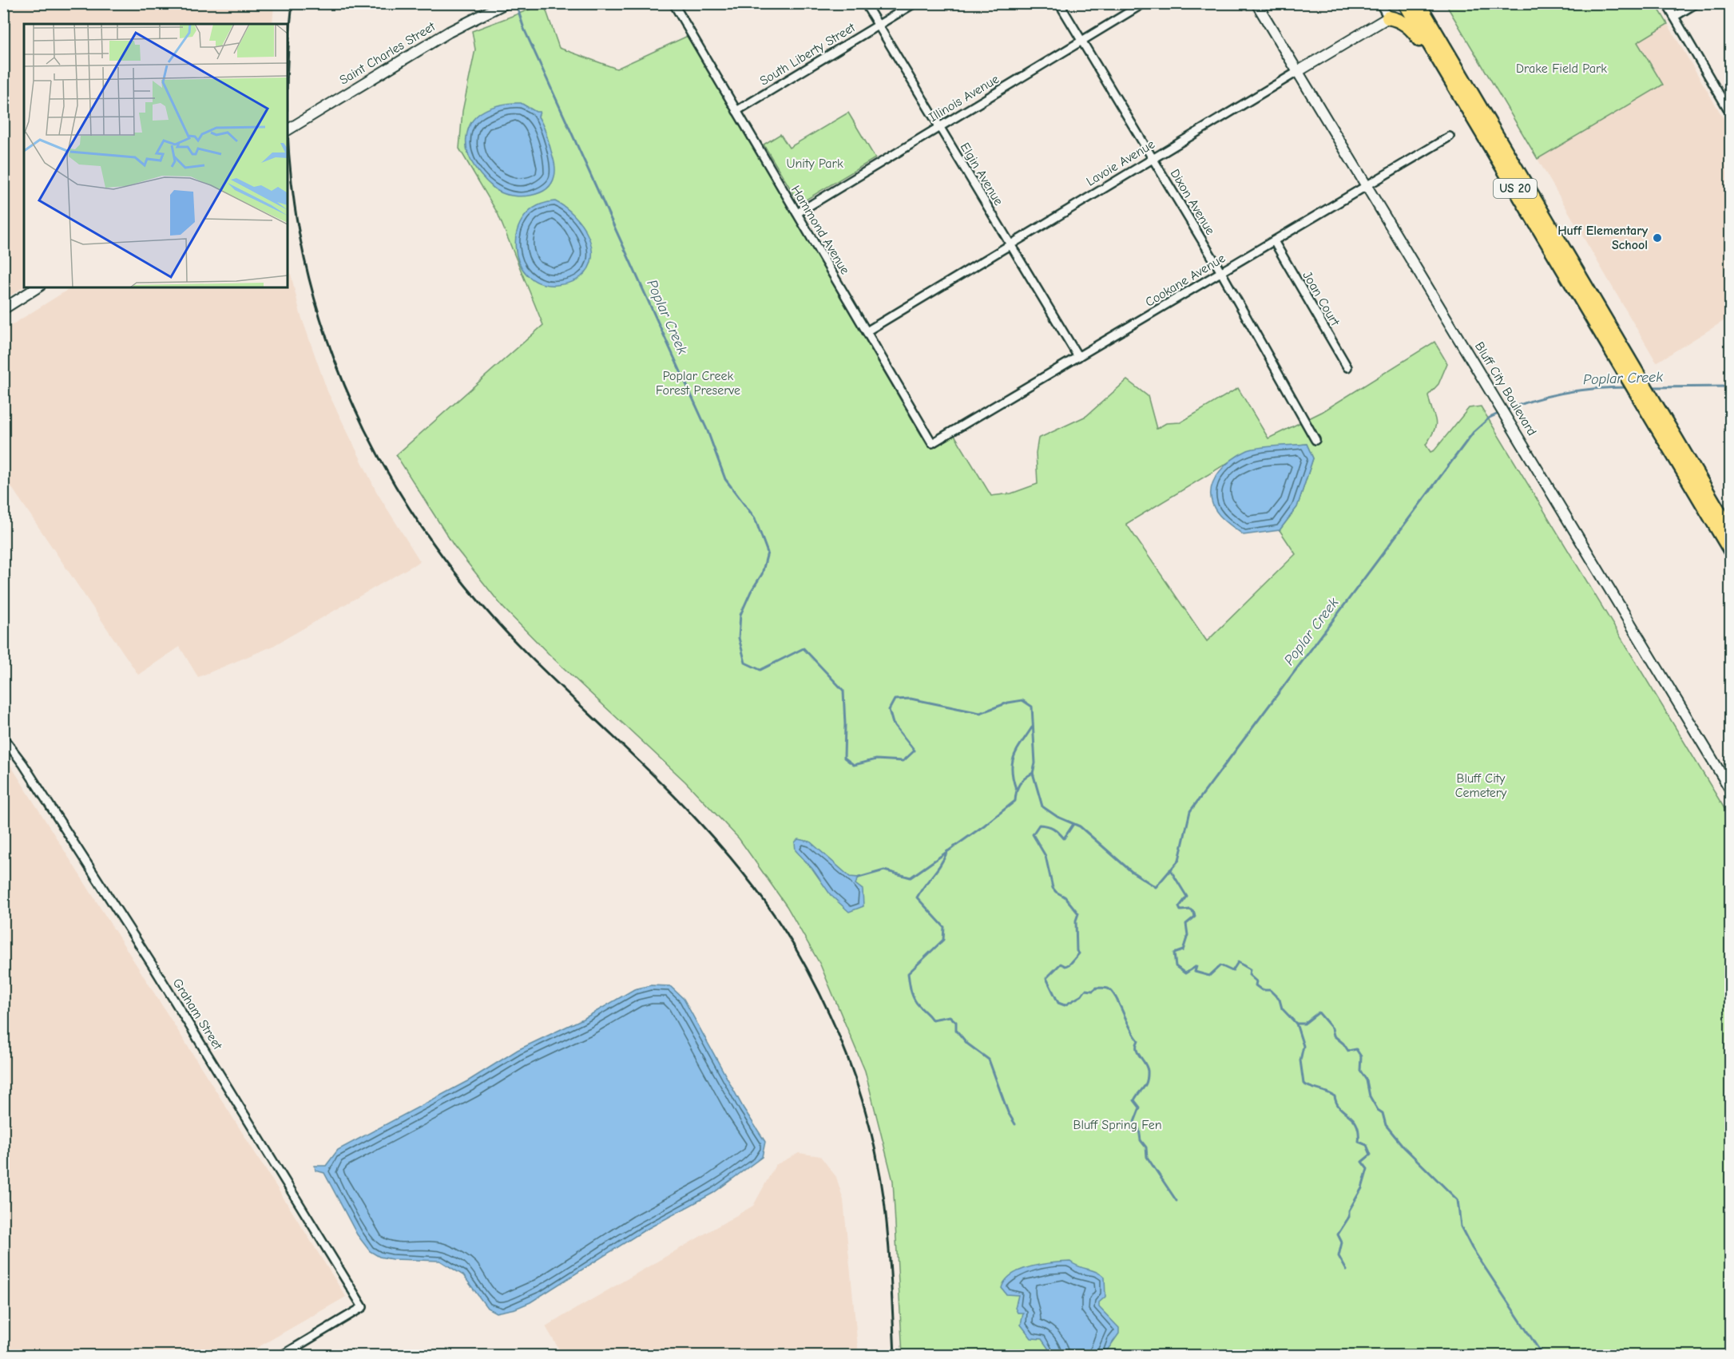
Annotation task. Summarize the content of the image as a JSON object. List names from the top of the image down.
{
  "streets": {
    "highway": ["US 20"],
    "street": [
      "Saint Charles Street",
      "South Liberty Street",
      "Illinois Avenue",
      "Lavoie Avenue",
      "Elgin Avenue",
      "Dixon Avenue",
      "Hammond Avenue",
      "Cookane Avenue",
      "Joan Court",
      "Bluff City Boulevard",
      "Graham Street"
    ]
  },
  "crossings": [
    ["South Liberty Street", "Elgin Avenue"],
    ["South Liberty Street", "Hammond Avenue"],
    ["Illinois Avenue", "Elgin Avenue"],
    ["Illinois Avenue", "Dixon Avenue"],
    ["Illinois Avenue", "Hammond Avenue"],
    ["Lavoie Avenue", "Elgin Avenue"],
    ["Lavoie Avenue", "Dixon Avenue"],
    ["Lavoie Avenue", "Hammond Avenue"],
    ["Lavoie Avenue", "Bluff City Boulevard"],
    ["Elgin Avenue", "Cookane Avenue"],
    ["Dixon Avenue", "Cookane Avenue"],
    ["Hammond Avenue", "Cookane Avenue"],
    ["Cookane Avenue", "Joan Court"],
    ["Cookane Avenue", "Bluff City Boulevard"]
  ],
  "water": ["Poplar Creek"],
  "parks": [
    "Drake Field Park",
    "Unity Park",
    "Poplar Creek Forest Preserve",
    "Bluff City Cemetery",
    "Bluff Spring Fen"
  ],
  "places": ["Huff Elementary School"]
}
